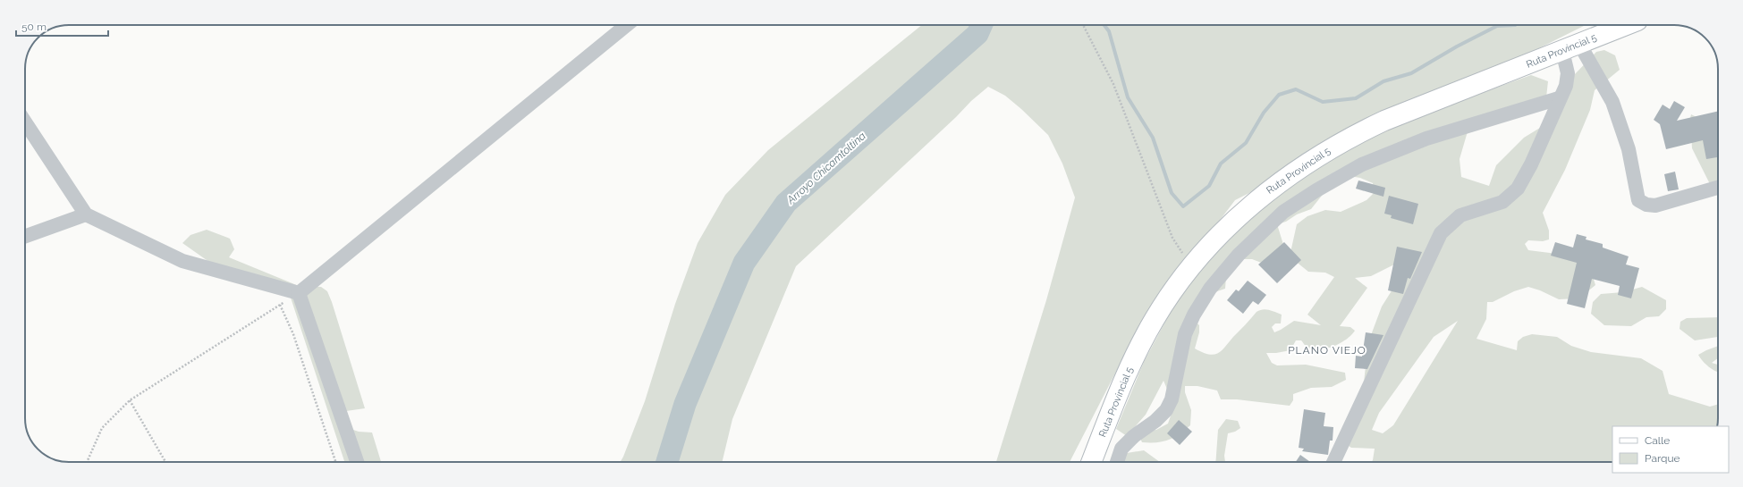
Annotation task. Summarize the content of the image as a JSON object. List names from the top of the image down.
{
  "streets": {
    "main road": ["Ruta Provincial 5"]
  },
  "districts": ["PLANO VIEJO"],
  "water": ["Arroyo Chicamtoltina"],
  "legend": ["Calle", "Parque"],
  "scale_bar": "50 m"
}
